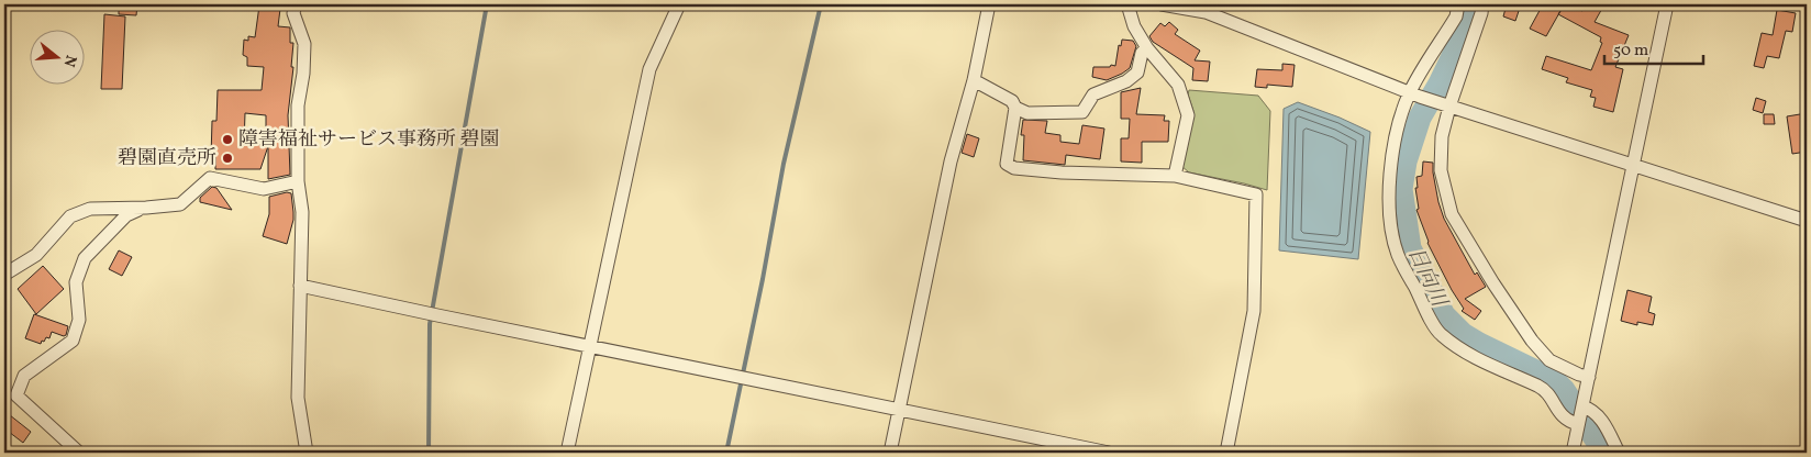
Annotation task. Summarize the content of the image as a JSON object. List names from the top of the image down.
{
  "water": ["日向川"],
  "places": ["障害福祉サービス事務所 碧園", "碧園直売所"],
  "scale_bar": "50 m",
  "north": "right"
}
